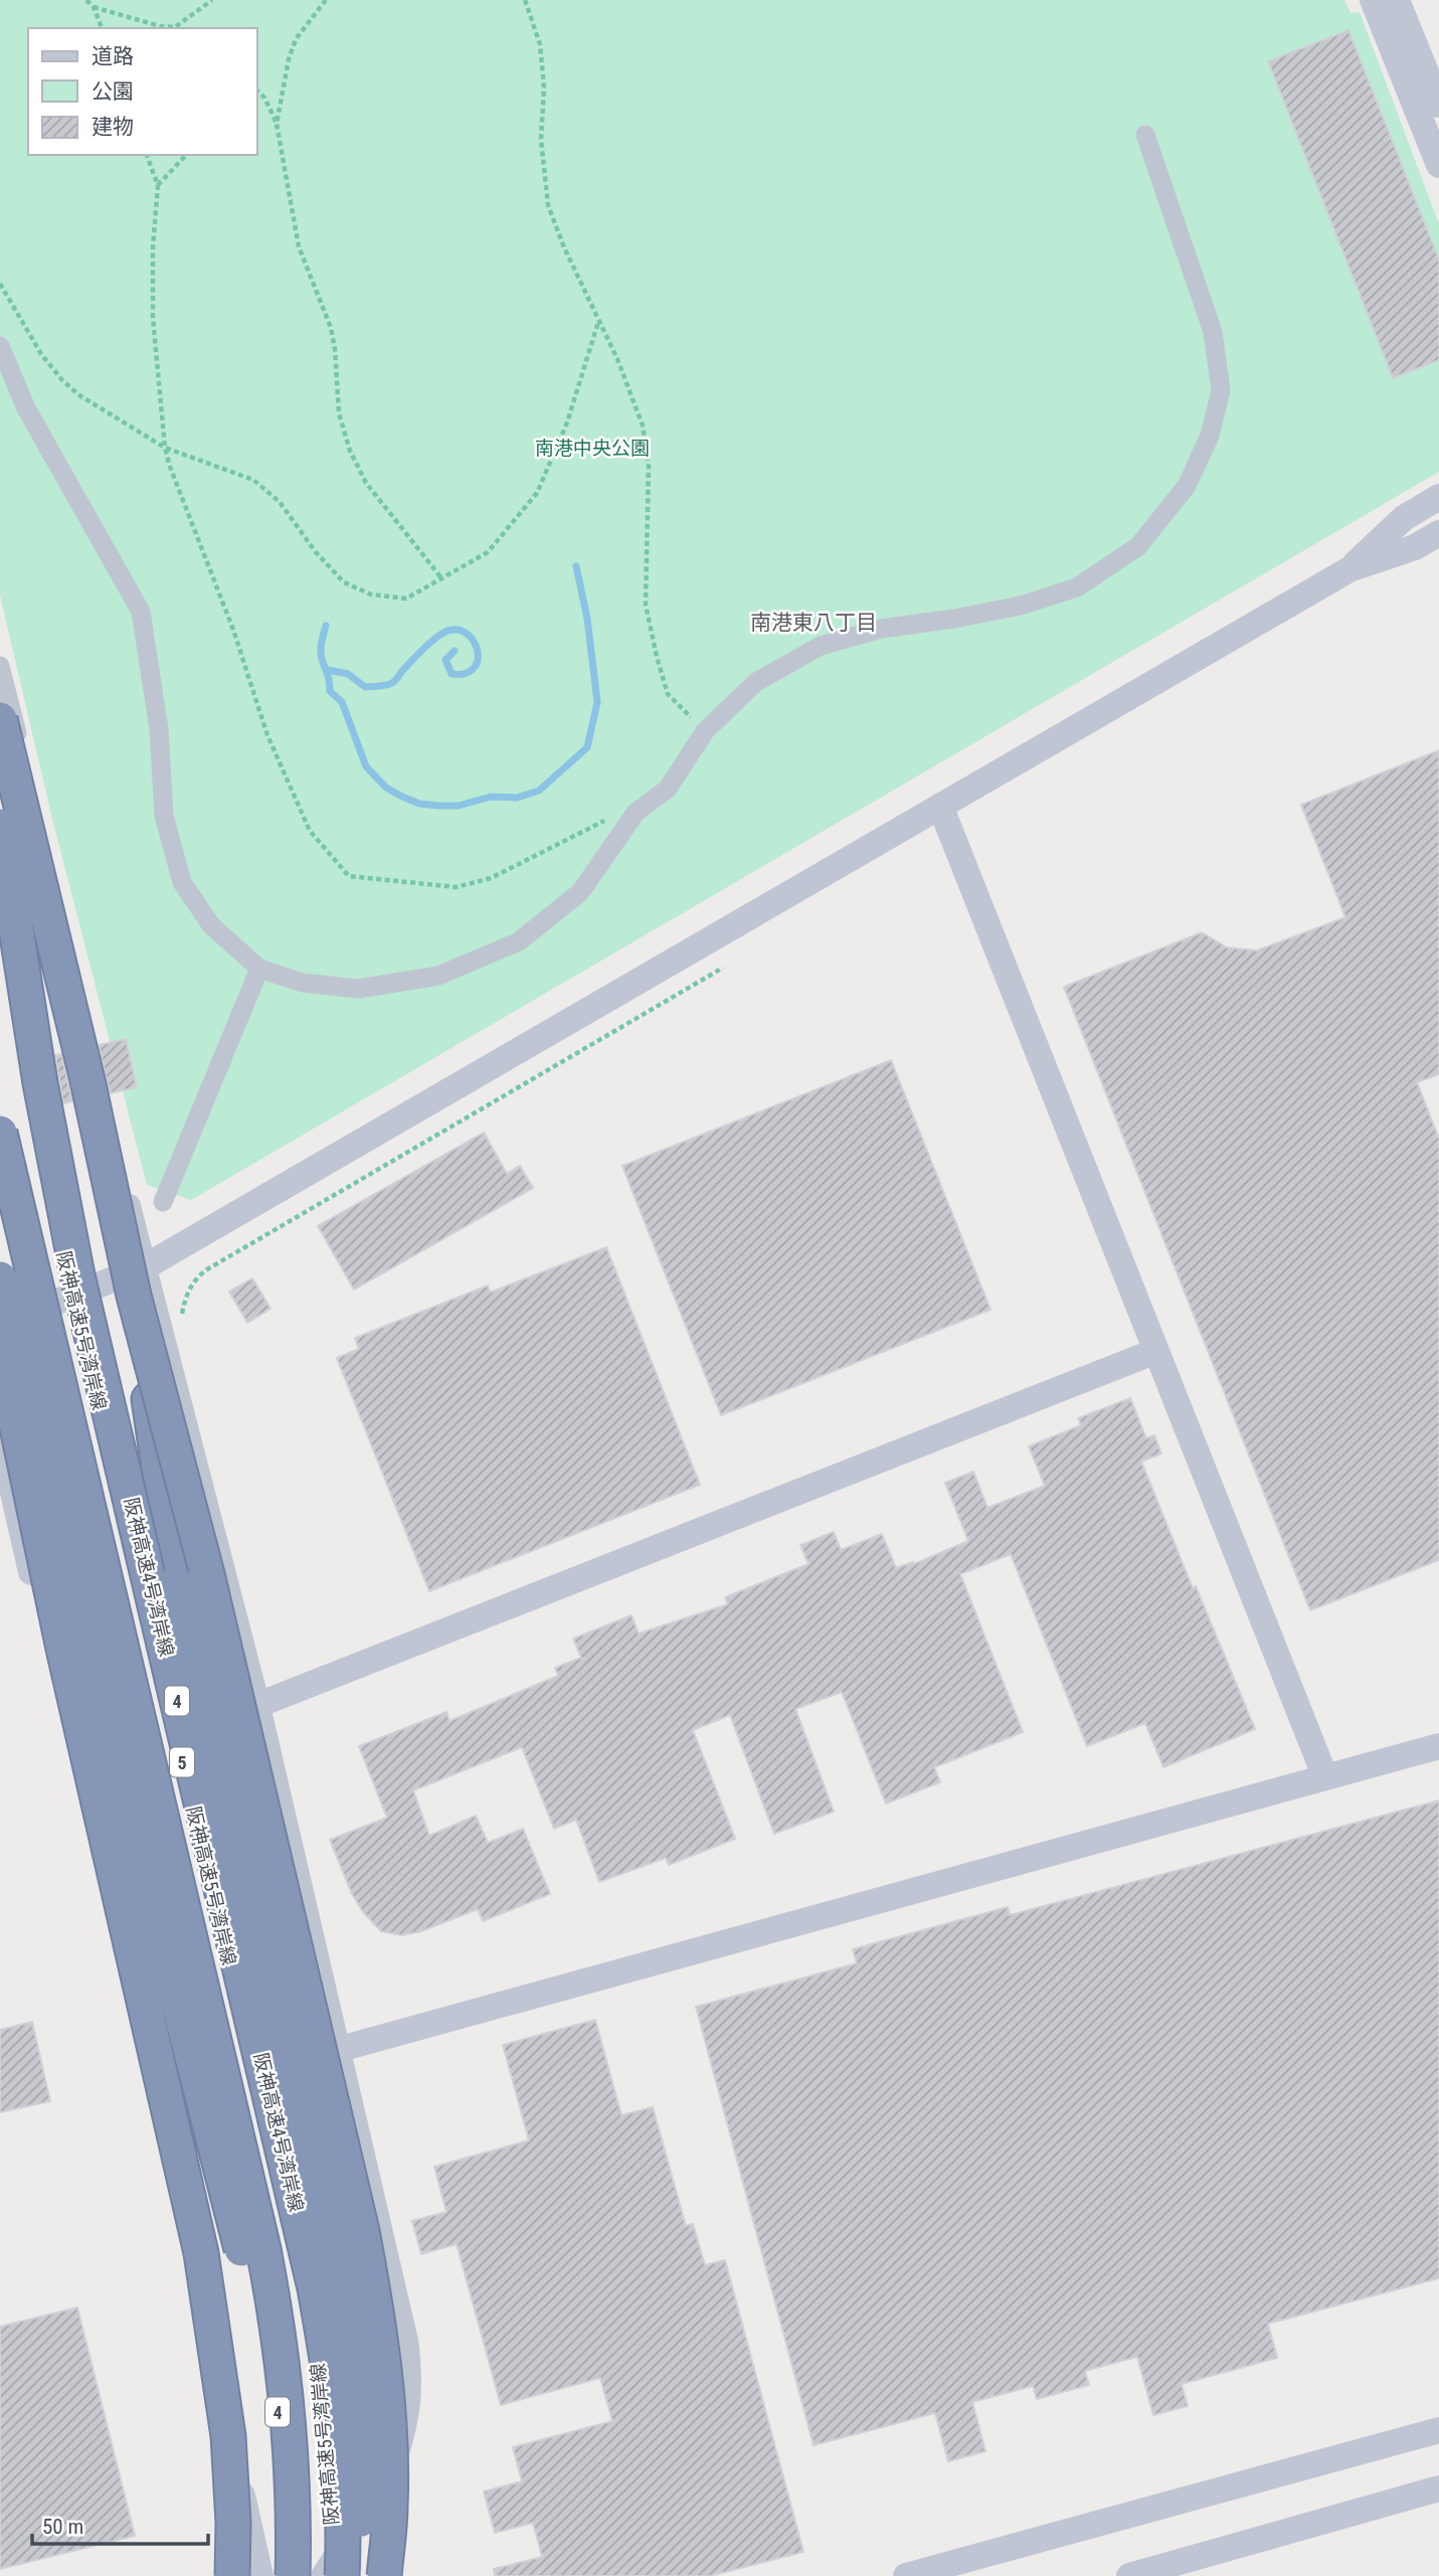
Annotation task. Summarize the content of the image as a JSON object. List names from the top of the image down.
{
  "streets": {
    "highway": [
      "阪神高速5号湾岸線",
      "阪神高速4号湾岸線",
      "4",
      "5"
    ]
  },
  "districts": ["南港東八丁目"],
  "parks": ["南港中央公園"],
  "legend": ["道路", "公園", "建物"],
  "scale_bar": "50 m"
}
